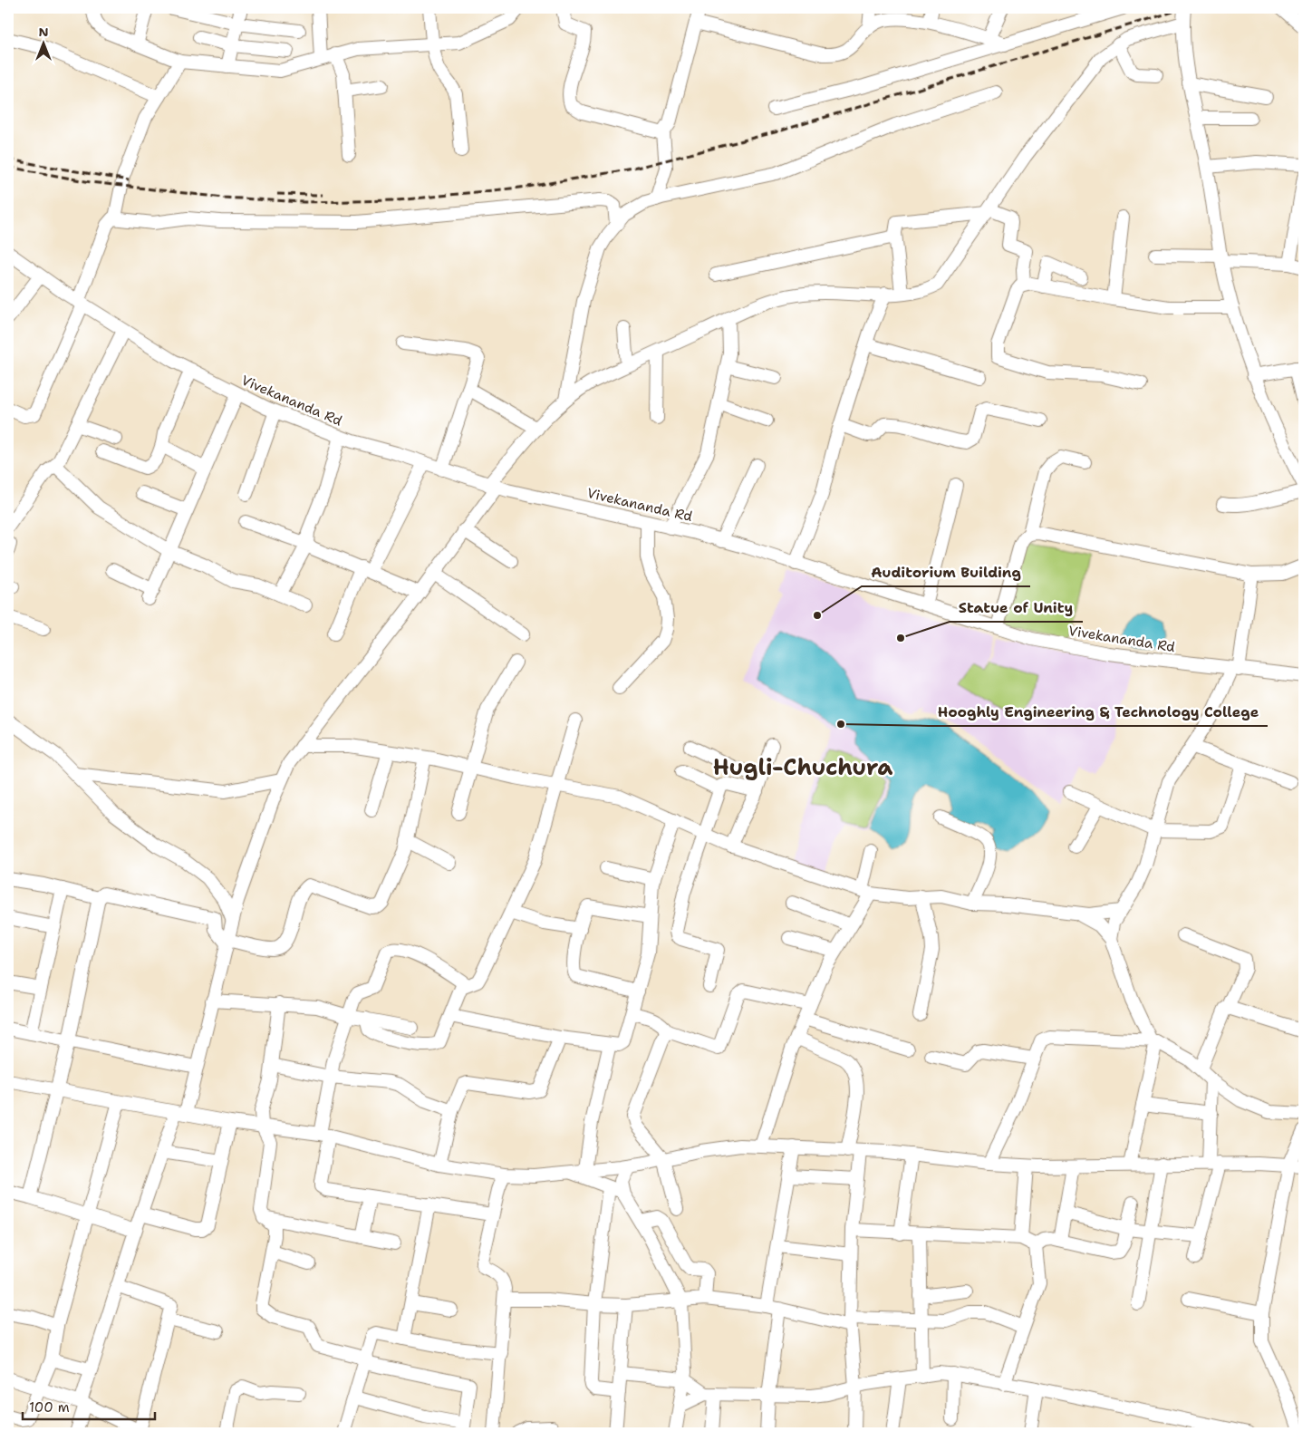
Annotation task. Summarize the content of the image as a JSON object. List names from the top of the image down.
{
  "streets": {
    "street": ["Vivekananda Rd"]
  },
  "districts": ["Hugli-Chuchura"],
  "places": ["Auditorium Building", "Statue of Unity", "Hooghly Engineering & Technology College"],
  "scale_bar": "100 m",
  "north": "top"
}
